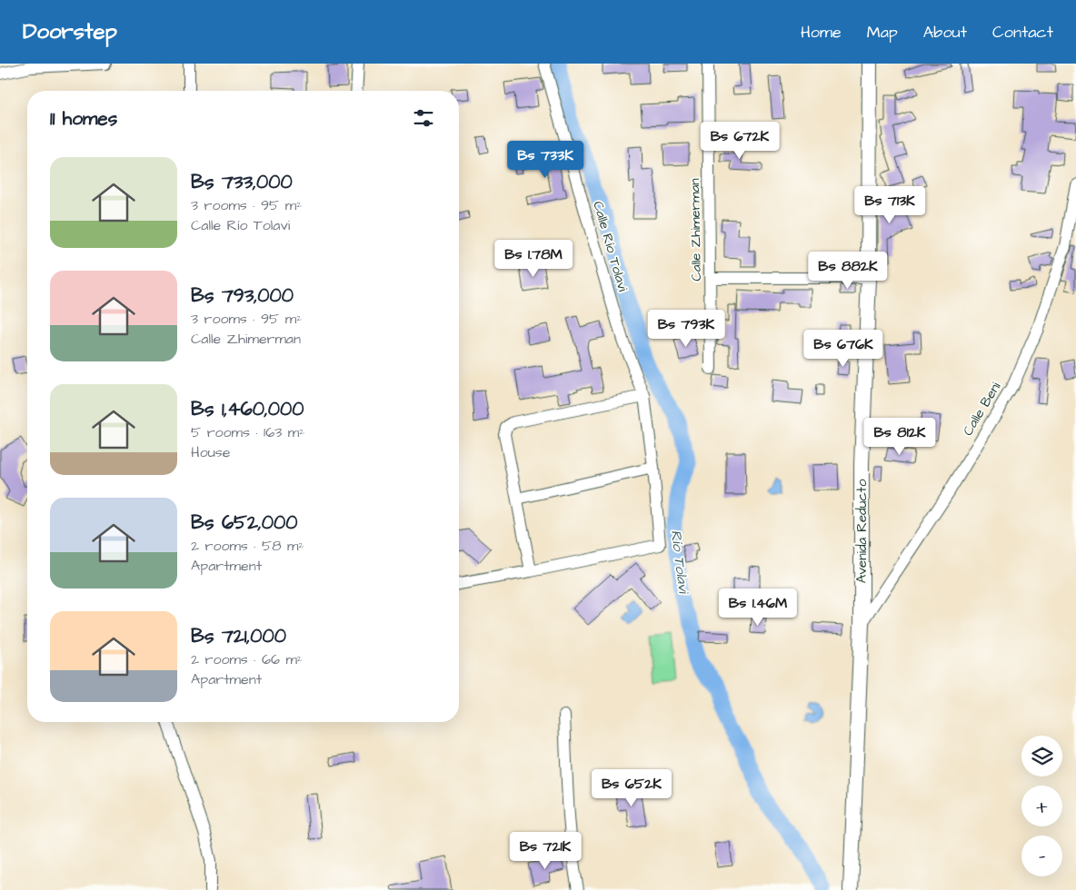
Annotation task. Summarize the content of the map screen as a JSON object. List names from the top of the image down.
{
  "streets": {
    "main road": ["Avenida Reducto"],
    "street": ["Calle Zhimerman", "Calle Río Tolavi", "Calle Beni"]
  },
  "crossings": [
    ["Calle Beni", "Avenida Reducto"]
  ],
  "water": ["Río Tolavi"],
  "page": {
    "header": "Doorstep",
    "nav": [
      "Home",
      "Map",
      "About",
      "Contact"
    ],
    "heading": "11 homes",
    "price": [
      "Bs 672K",
      "Bs 733K",
      "Bs 713K",
      "Bs 1.78M",
      "Bs 882K",
      "Bs 793K",
      "Bs 676K",
      "Bs 812K",
      "Bs 1.46M",
      "Bs 652K",
      "Bs 721K"
    ],
    "list": [
      {
        "name": "Bs 733,000",
        "note": "3 rooms · 95 m² · Calle Río Tolavi"
      },
      {
        "name": "Bs 793,000",
        "note": "3 rooms · 95 m² · Calle Zhimerman"
      },
      {
        "name": "Bs 1,460,000",
        "note": "5 rooms · 163 m² · House"
      },
      {
        "name": "Bs 652,000",
        "note": "2 rooms · 58 m² · Apartment"
      },
      {
        "name": "Bs 721,000",
        "note": "2 rooms · 66 m² · Apartment"
      }
    ],
    "map_buttons": ["+", "−"]
  }
}
